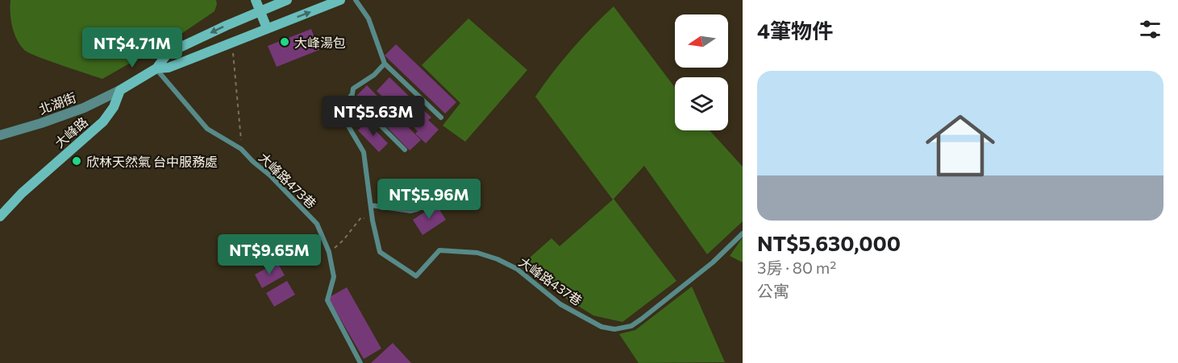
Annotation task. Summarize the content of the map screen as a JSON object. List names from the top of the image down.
{
  "streets": {
    "street": ["北湖街", "大峰路"],
    "lane": ["大峰路473巷", "大峰路437巷"]
  },
  "crossings": [
    ["北湖街", "大峰路"]
  ],
  "places": ["大峰湯包", "欣林天然氣 台中服務處"],
  "north": "left",
  "page": {
    "heading": "4筆物件",
    "price": [
      "NT$4.71M",
      "NT$5.63M",
      "NT$5.96M",
      "NT$9.65M"
    ],
    "list": [
      {
        "name": "NT$5,630,000",
        "note": "3房 · 80 m² · 公寓"
      }
    ]
  }
}
